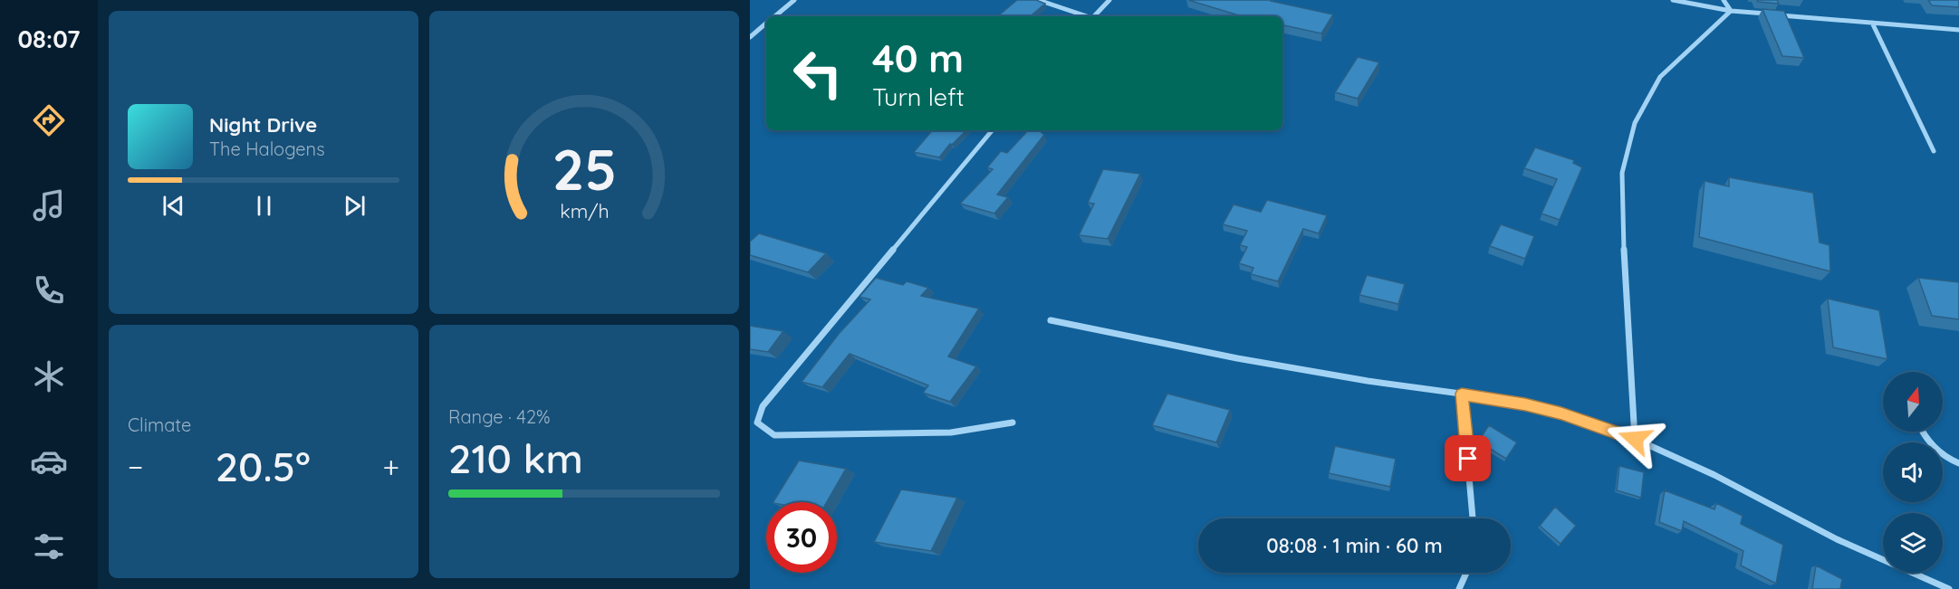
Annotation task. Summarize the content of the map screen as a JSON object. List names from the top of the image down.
{
  "north": "top",
  "page": {
    "tabs": "08:07",
    "turn": ["40 m", "Turn left"],
    "song": ["Night Drive", "The Halogens"],
    "tile": [
      "Climate",
      ["Range · 42%", "210 km"]
    ],
    "heat": ["−", "20.5°", "+"],
    "limit": "30",
    "trip": "08:08 · 1 min · 60 m",
    "gauge": ["25", "km/h"]
  }
}
